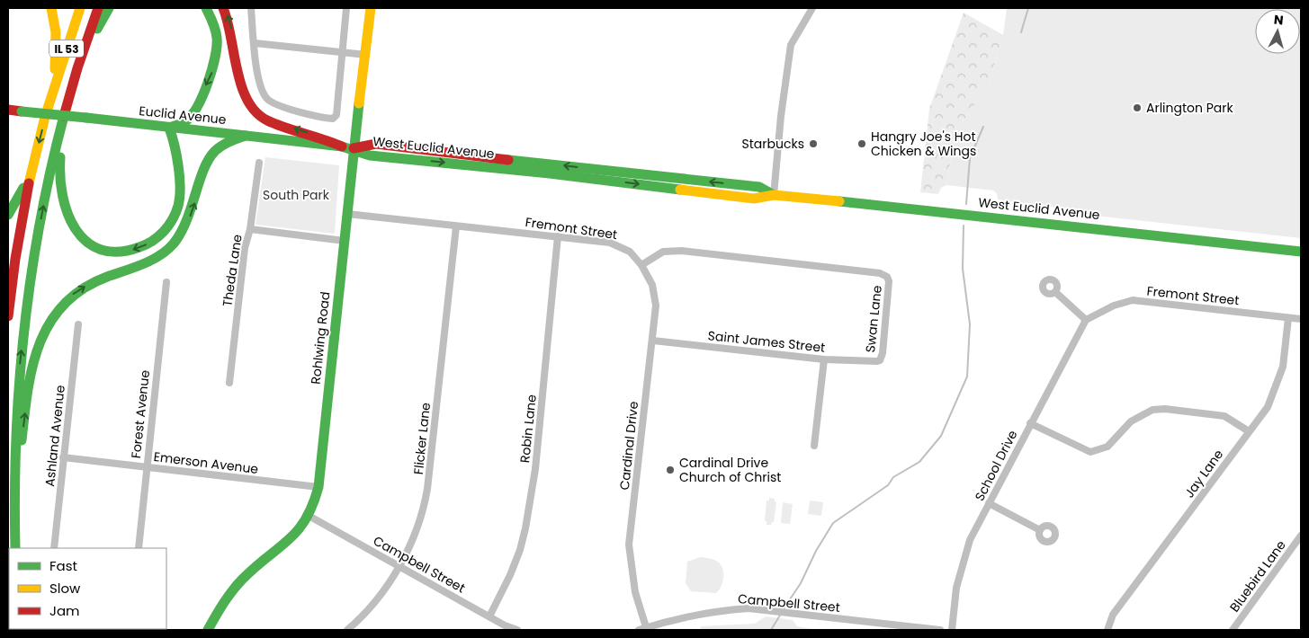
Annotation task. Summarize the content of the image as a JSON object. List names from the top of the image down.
{
  "streets": {
    "main road": [
      "IL 53",
      "Euclid Avenue",
      "West Euclid Avenue",
      "Rohlwing Road"
    ],
    "street": [
      "Fremont Street",
      "Theda Lane",
      "Swan Lane",
      "Saint James Street",
      "Forest Avenue",
      "Robin Lane",
      "Ashland Avenue",
      "Flicker Lane",
      "Cardinal Drive",
      "Emerson Avenue",
      "School Drive",
      "Jay Lane",
      "Campbell Street",
      "Bluebird Lane"
    ]
  },
  "crossings": [
    ["Euclid Avenue", "West Euclid Avenue"],
    ["Euclid Avenue", "Rohlwing Road"],
    ["West Euclid Avenue", "Rohlwing Road"],
    ["Fremont Street", "Swan Lane"],
    ["Fremont Street", "Rohlwing Road"],
    ["Fremont Street", "Robin Lane"],
    ["Fremont Street", "Flicker Lane"],
    ["Fremont Street", "Cardinal Drive"],
    ["Fremont Street", "School Drive"],
    ["Fremont Street", "Jay Lane"],
    ["Swan Lane", "Saint James Street"],
    ["Swan Lane", "Cardinal Drive"],
    ["Rohlwing Road", "Emerson Avenue"],
    ["Rohlwing Road", "Campbell Street"],
    ["Saint James Street", "Cardinal Drive"],
    ["Forest Avenue", "Emerson Avenue"],
    ["Robin Lane", "Campbell Street"],
    ["Ashland Avenue", "Emerson Avenue"],
    ["Flicker Lane", "Campbell Street"],
    ["Cardinal Drive", "Campbell Street"]
  ],
  "parks": ["South Park"],
  "places": [
    "Arlington Park",
    "Starbucks",
    "Hangry Joe's Hot Chicken & Wings",
    "Cardinal Drive Church of Christ"
  ],
  "legend": ["Fast", "Slow", "Jam"],
  "north": "top"
}
